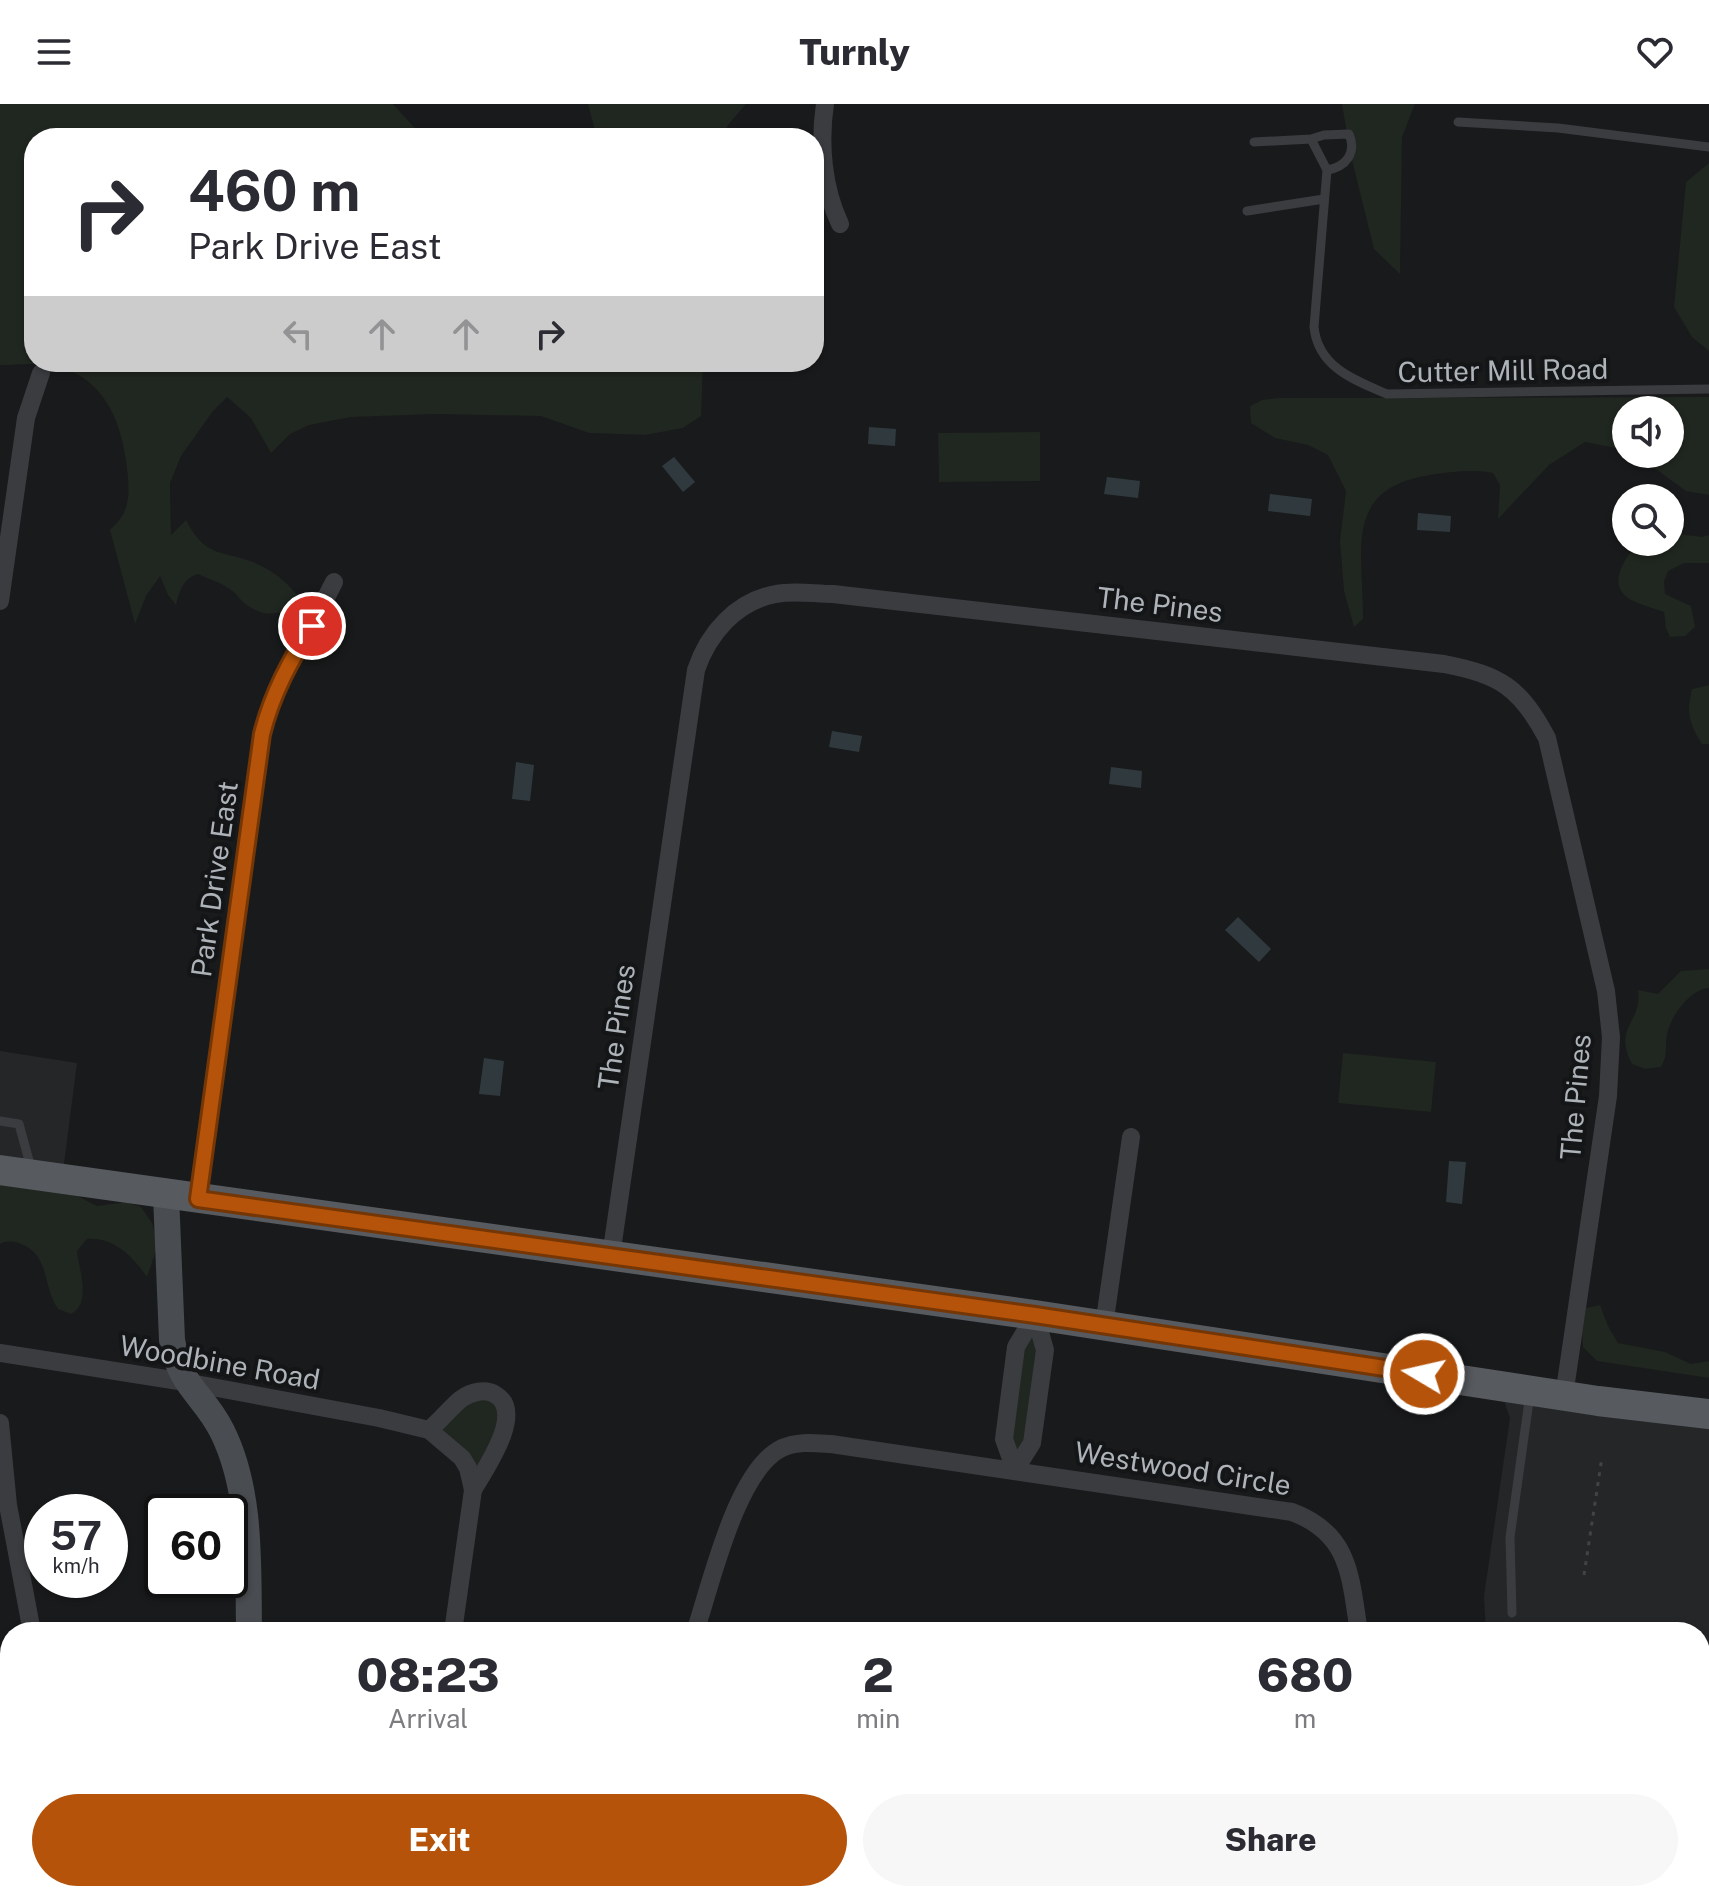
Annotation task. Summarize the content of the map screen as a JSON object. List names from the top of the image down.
{
  "streets": {
    "street": [
      "The Pines",
      "Park Drive East",
      "Woodbine Road",
      "Westwood Circle"
    ],
    "lane": ["Cutter Mill Road"]
  },
  "page": {
    "header": "Turnly",
    "turn": ["460 m", "Park Drive East"],
    "speed": "57 km/h",
    "limit": "60",
    "eta": [
      "08:23",
      "Arrival",
      "2",
      "min",
      "680",
      "m"
    ],
    "buttons": ["Exit", "Share"]
  }
}
